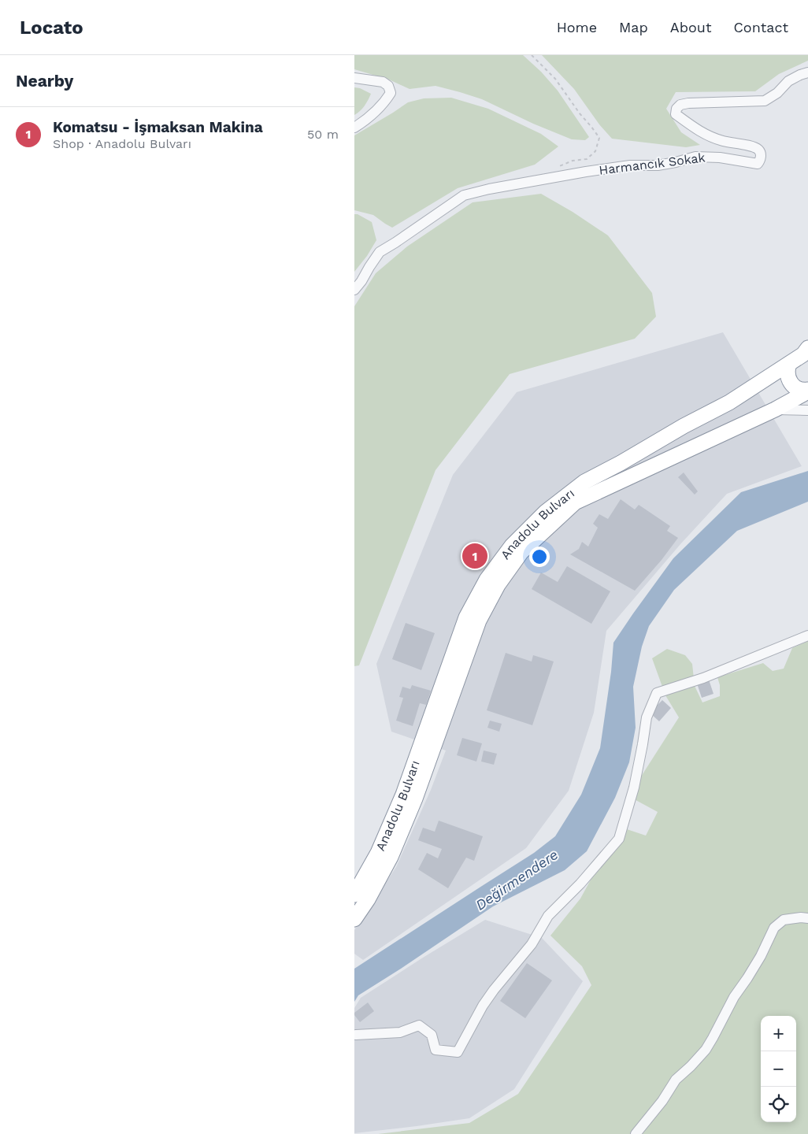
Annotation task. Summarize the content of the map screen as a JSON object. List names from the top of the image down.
{
  "streets": {
    "highway": ["Anadolu Bulvarı"],
    "street": ["Harmancık Sokak"]
  },
  "water": ["Değirmendere"],
  "page": {
    "header": "Locato",
    "nav": [
      "Home",
      "Map",
      "About",
      "Contact"
    ],
    "heading": "Nearby",
    "list": [
      {
        "mark": "1",
        "name": "Komatsu - İşmaksan Makina",
        "note": "Shop · Anadolu Bulvarı",
        "value": "50 m"
      }
    ],
    "pins": "1",
    "map_buttons": ["+", "−"]
  }
}
